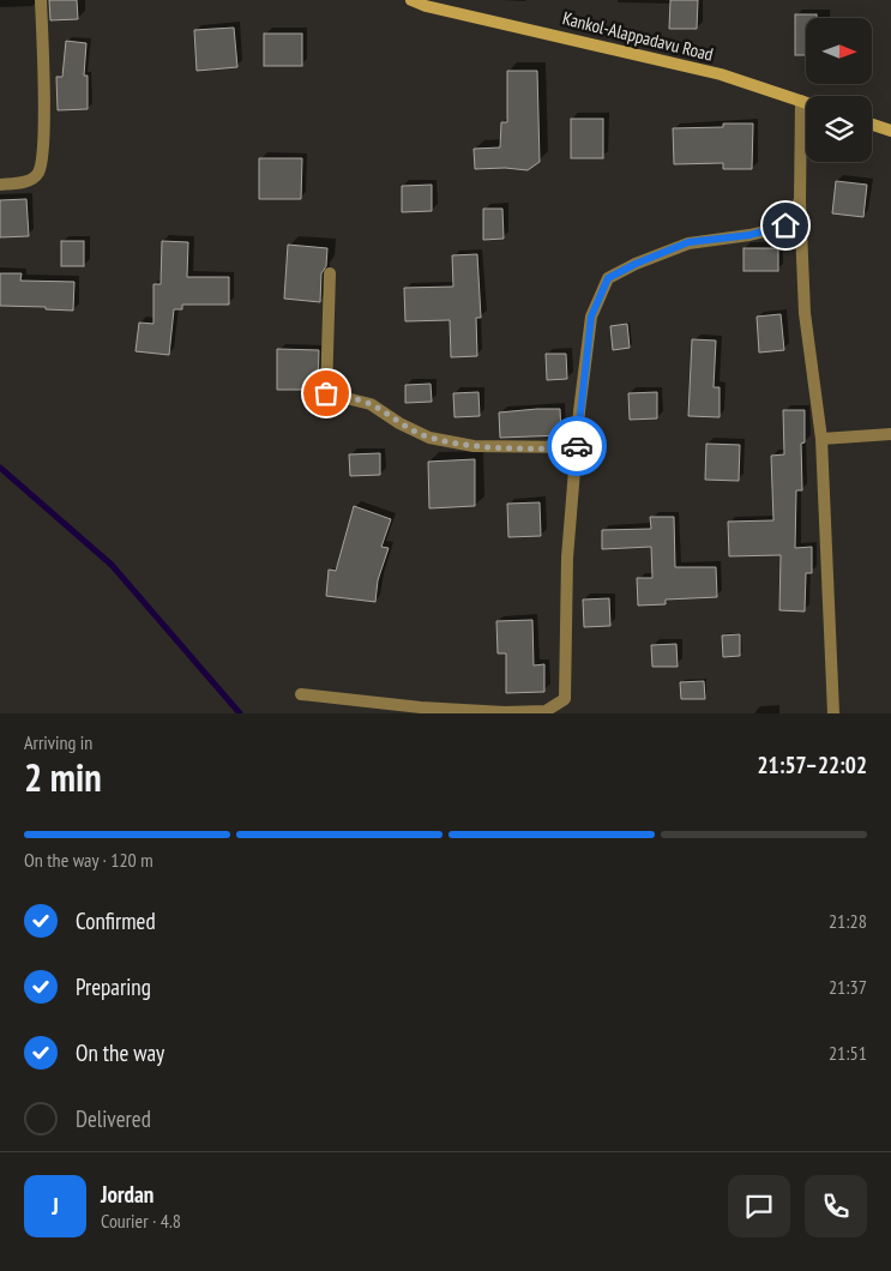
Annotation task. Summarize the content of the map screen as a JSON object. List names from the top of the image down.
{
  "streets": {
    "main road": ["Kankol-Alappadavu Road"]
  },
  "north": "right",
  "page": {
    "heading": ["2 min", "Arriving in", "21:57–22:02"],
    "panel": ["Jordan", "Courier · 4.8"],
    "bar": "On the way · 120 m",
    "list": [
      ["Confirmed", "21:28"],
      ["Preparing", "21:37"],
      ["On the way", "21:51"],
      "Delivered"
    ],
    "round": "J"
  }
}
